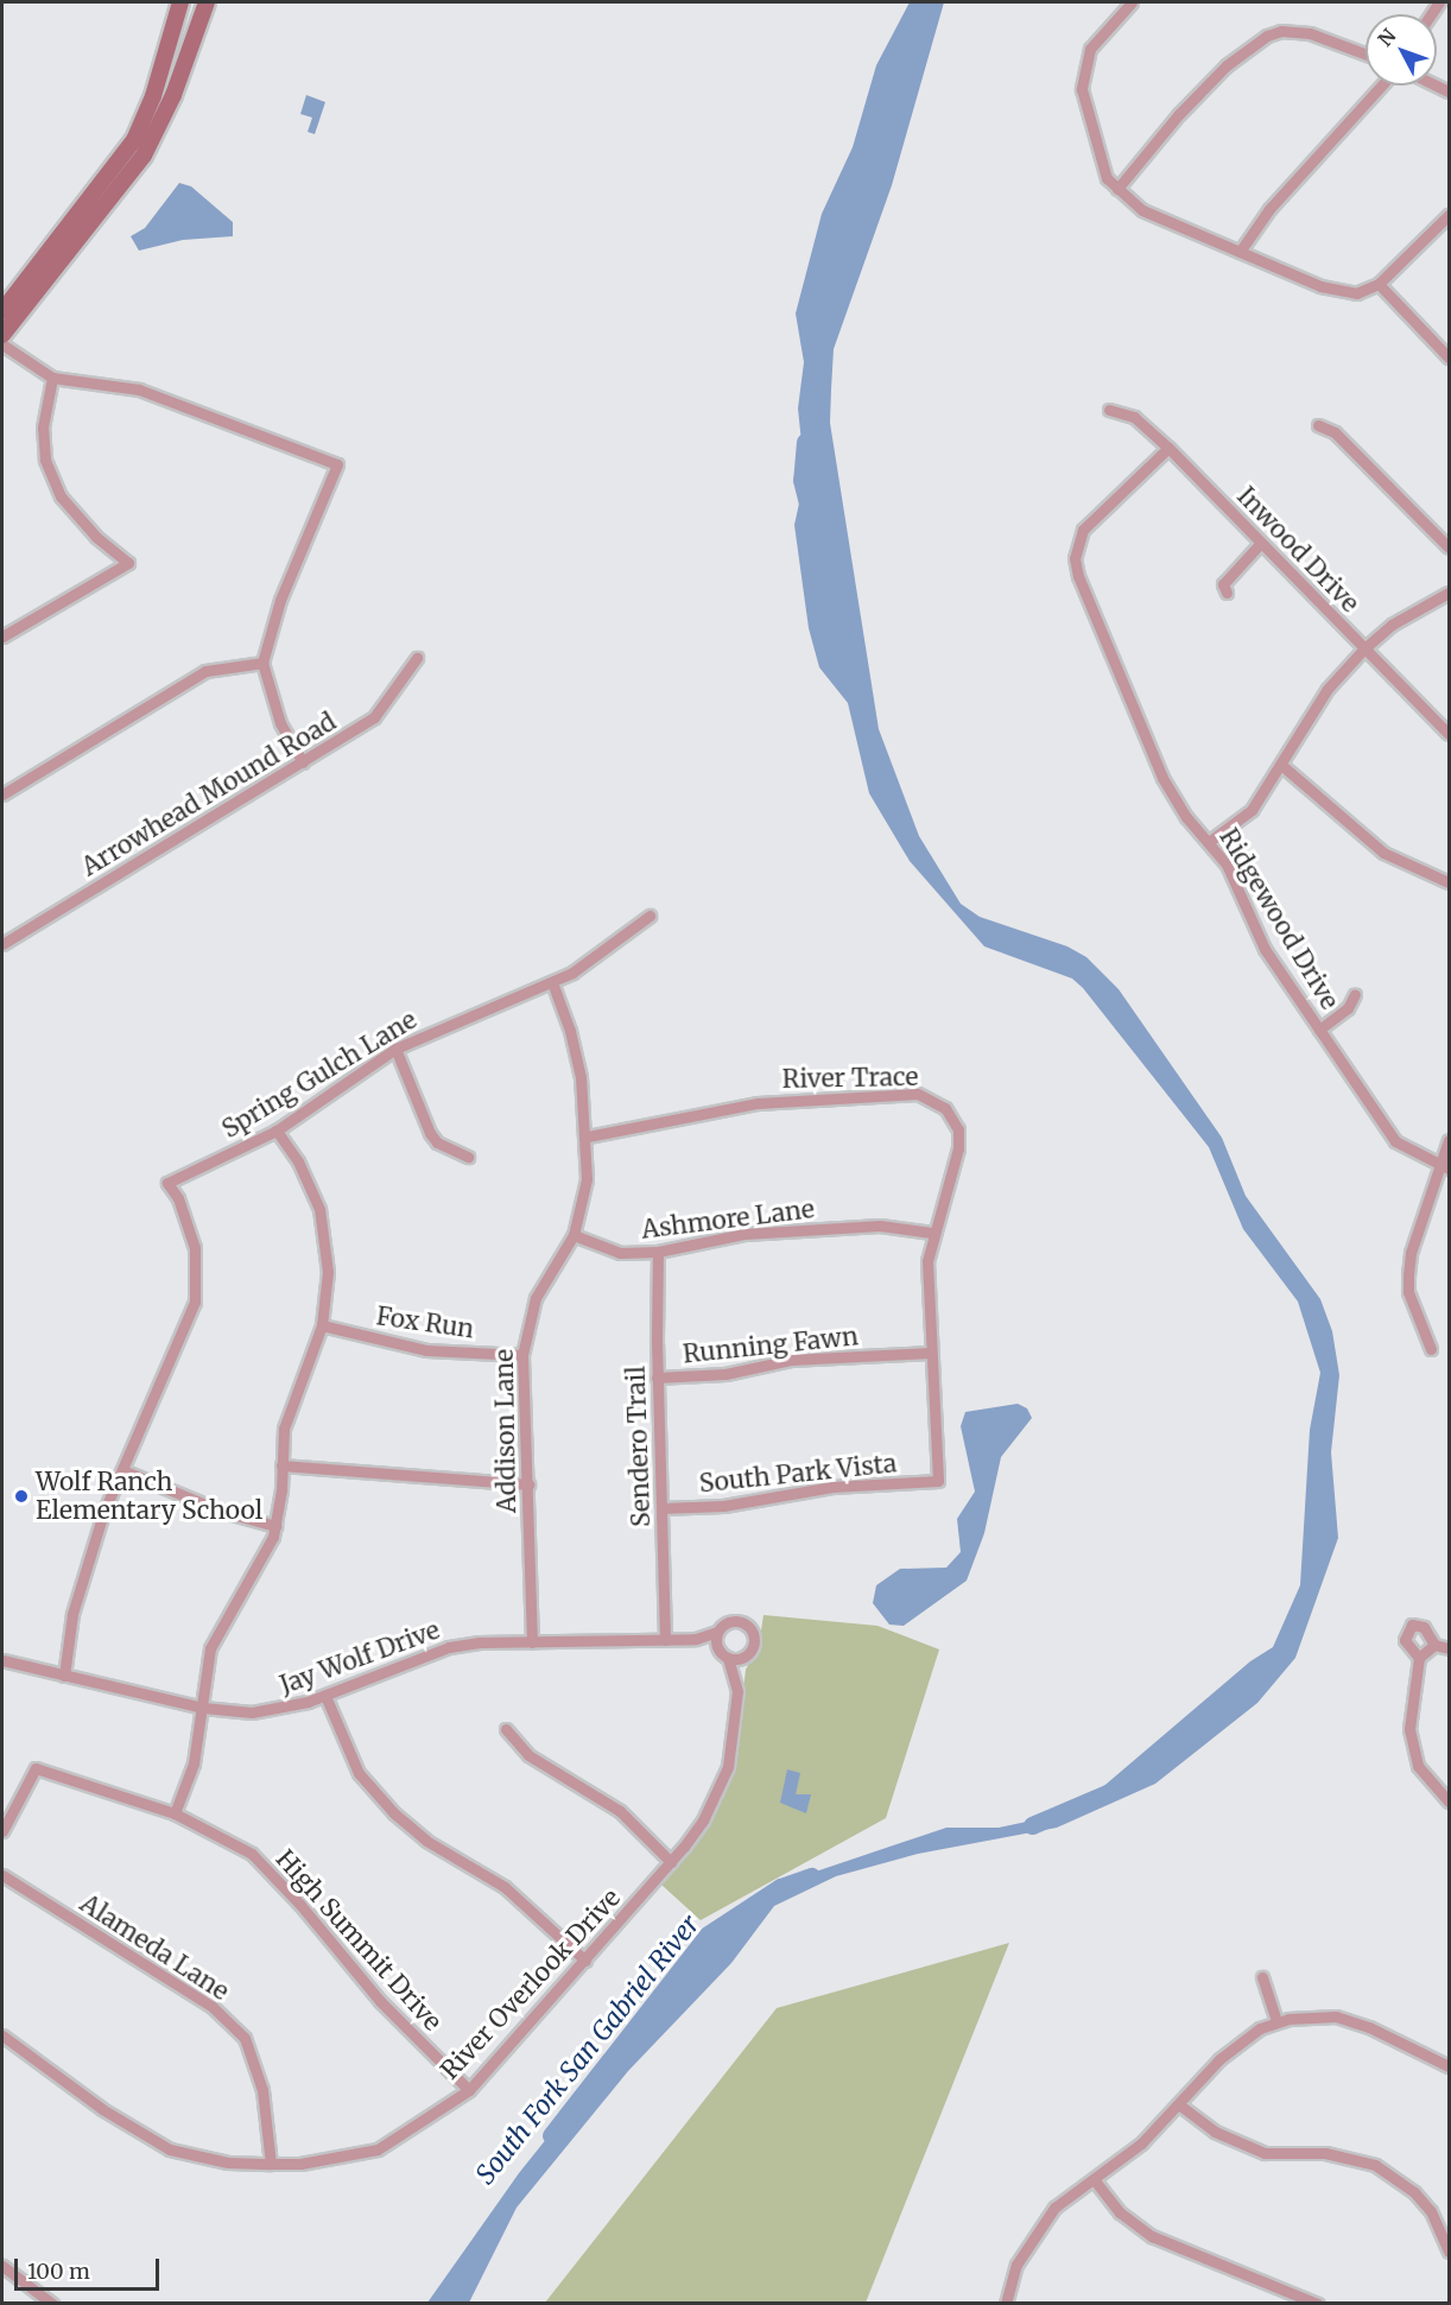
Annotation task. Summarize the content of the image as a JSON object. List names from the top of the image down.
{
  "streets": {
    "street": [
      "Inwood Drive",
      "Arrowhead Mound Road",
      "Ridgewood Drive",
      "Spring Gulch Lane",
      "River Trace",
      "Ashmore Lane",
      "Fox Run",
      "Running Fawn",
      "Addison Lane",
      "Sendero Trail",
      "South Park Vista",
      "Jay Wolf Drive",
      "High Summit Drive",
      "Alameda Lane",
      "River Overlook Drive"
    ]
  },
  "crossings": [
    ["Inwood Drive", "Ridgewood Drive"],
    ["Spring Gulch Lane", "Addison Lane"],
    ["Spring Gulch Lane", "Jay Wolf Drive"],
    ["River Trace", "Ashmore Lane"],
    ["River Trace", "Running Fawn"],
    ["River Trace", "Addison Lane"],
    ["River Trace", "South Park Vista"],
    ["Ashmore Lane", "Addison Lane"],
    ["Ashmore Lane", "Sendero Trail"],
    ["Fox Run", "Addison Lane"],
    ["Running Fawn", "Sendero Trail"],
    ["Addison Lane", "Jay Wolf Drive"],
    ["Sendero Trail", "South Park Vista"],
    ["Sendero Trail", "Jay Wolf Drive"],
    ["High Summit Drive", "River Overlook Drive"],
    ["Alameda Lane", "River Overlook Drive"]
  ],
  "water": ["South Fork San Gabriel River"],
  "places": ["Wolf Ranch Elementary School"],
  "scale_bar": "100 m",
  "north": "top left"
}
